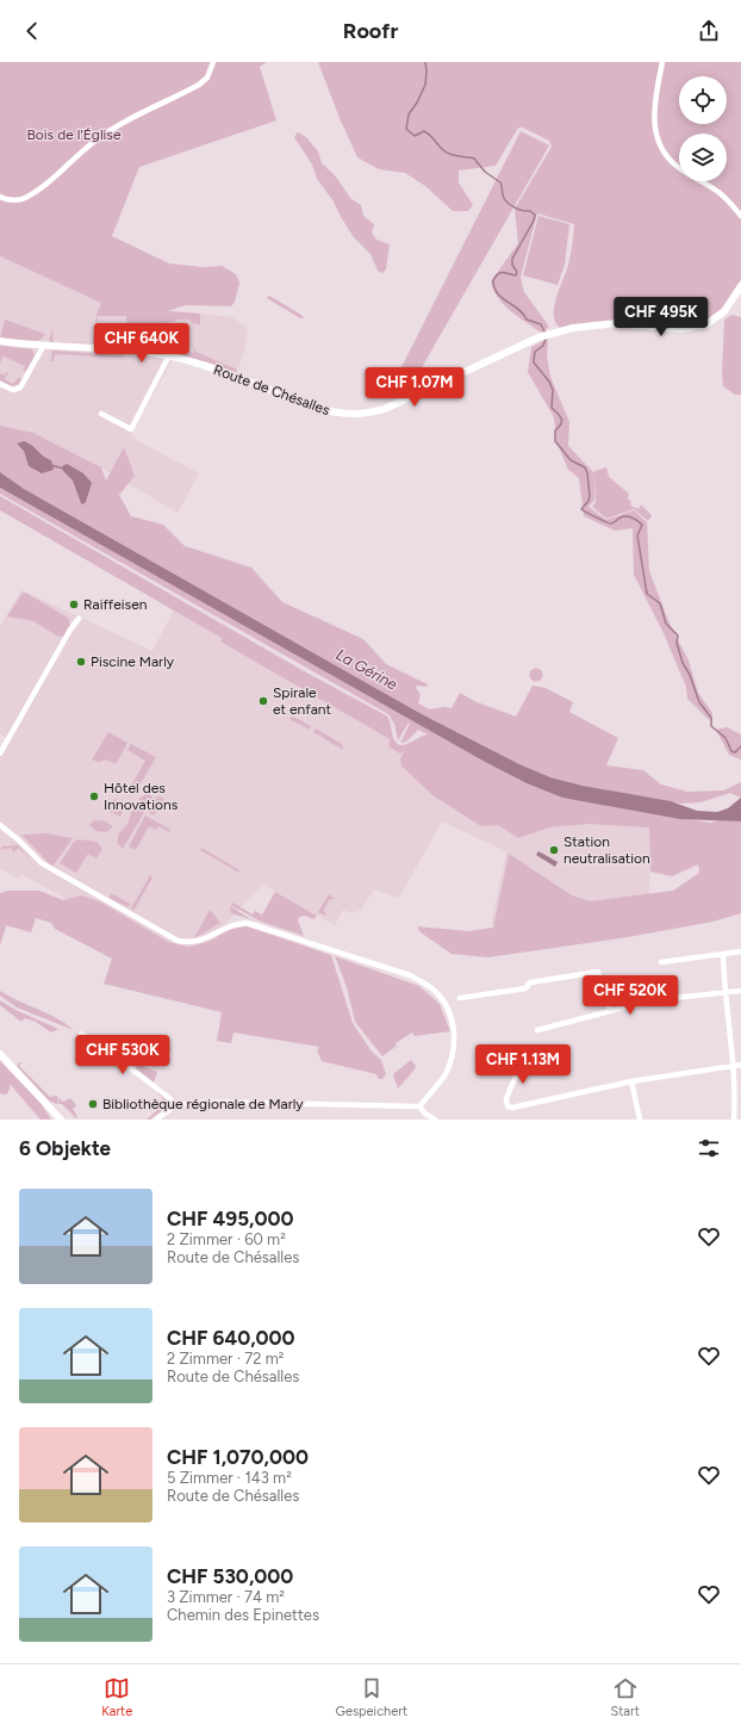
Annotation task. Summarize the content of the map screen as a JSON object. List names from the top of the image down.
{
  "streets": {
    "street": ["Route de Chésalles"]
  },
  "water": ["La Gérine"],
  "parks": ["Bois de l'Église"],
  "places": [
    "Raiffeisen",
    "Piscine Marly",
    "Spirale et enfant",
    "Hôtel des Innovations",
    "Station neutralisation",
    "Bibliothèque régionale de Marly"
  ],
  "page": {
    "header": "Roofr",
    "price": [
      "CHF 495K",
      "CHF 640K",
      "CHF 1.07M",
      "CHF 520K",
      "CHF 530K",
      "CHF 1.13M"
    ],
    "heading": "6 Objekte",
    "list": [
      {
        "name": "CHF 495,000",
        "note": "2 Zimmer · 60 m² · Route de Chésalles"
      },
      {
        "name": "CHF 640,000",
        "note": "2 Zimmer · 72 m² · Route de Chésalles"
      },
      {
        "name": "CHF 1,070,000",
        "note": "5 Zimmer · 143 m² · Route de Chésalles"
      },
      {
        "name": "CHF 530,000",
        "note": "3 Zimmer · 74 m² · Chemin des Epinettes"
      }
    ],
    "tabs": ["Karte", "Gespeichert", "Start"]
  }
}
